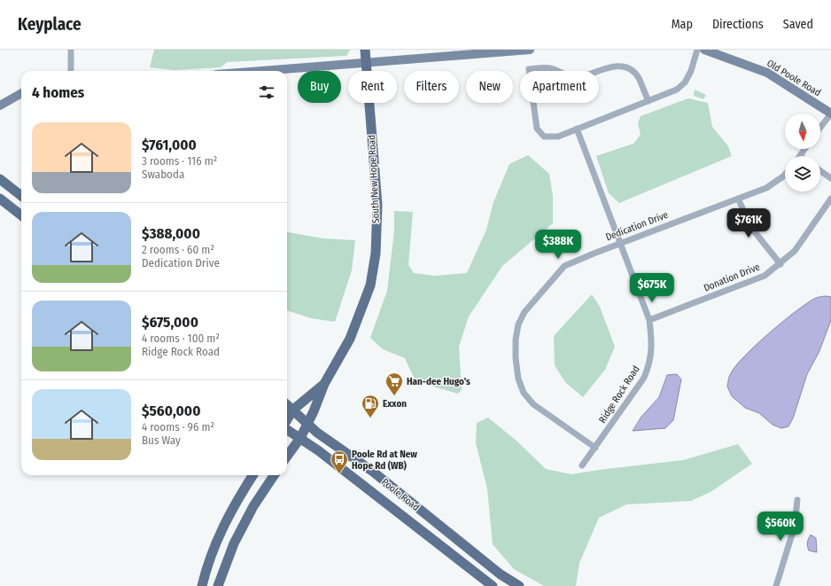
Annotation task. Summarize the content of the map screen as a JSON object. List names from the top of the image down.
{
  "streets": {
    "main road": ["South New Hope Road", "Poole Road"],
    "street": [
      "Old Poole Road",
      "Dedication Drive",
      "Donation Drive",
      "Ridge Rock Road"
    ]
  },
  "crossings": [
    ["South New Hope Road", "Poole Road"],
    ["Dedication Drive", "Ridge Rock Road"],
    ["Donation Drive", "Ridge Rock Road"]
  ],
  "places": {
    "supermarket": ["Han-dee Hugo's"],
    "fuel station": ["Exxon"],
    "bus stop": ["Poole Rd at New Hope Rd (WB)"]
  },
  "north": "bottom",
  "page": {
    "header": "Keyplace",
    "nav": ["Map", "Directions", "Saved"],
    "chip": [
      "Buy",
      "Rent",
      "Filters",
      "New",
      "Apartment"
    ],
    "heading": "4 homes",
    "list": [
      {
        "name": "$761,000",
        "note": "3 rooms · 116 m² · Swaboda"
      },
      {
        "name": "$388,000",
        "note": "2 rooms · 60 m² · Dedication Drive"
      },
      {
        "name": "$675,000",
        "note": "4 rooms · 100 m² · Ridge Rock Road"
      },
      {
        "name": "$560,000",
        "note": "4 rooms · 96 m² · Bus Way"
      }
    ],
    "price": [
      "$761K",
      "$388K",
      "$675K",
      "$560K"
    ]
  }
}
